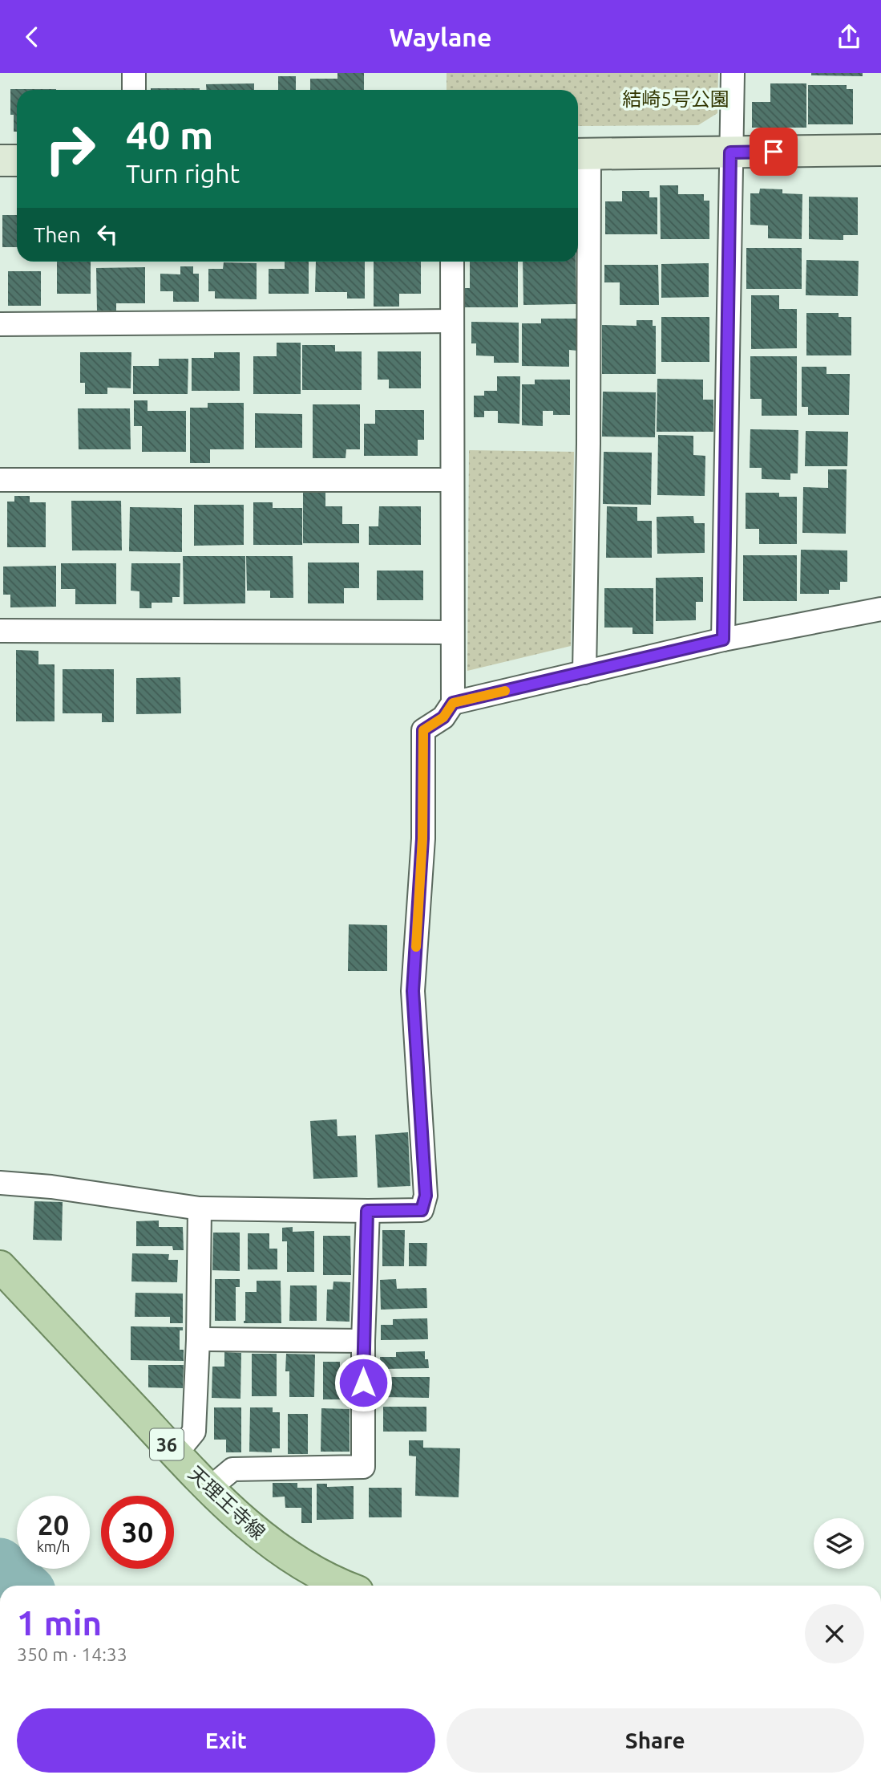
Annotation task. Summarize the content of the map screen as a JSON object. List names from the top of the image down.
{
  "streets": {
    "main road": ["36", "天理王寺線"]
  },
  "parks": ["結崎5号公園"],
  "page": {
    "header": "Waylane",
    "turn": ["40 m", "Turn right"],
    "then": "Then",
    "speed": "20 km/h",
    "limit": "30",
    "heading": ["1 min", "350 m · 14:33"],
    "buttons": ["Exit", "Share"]
  }
}
